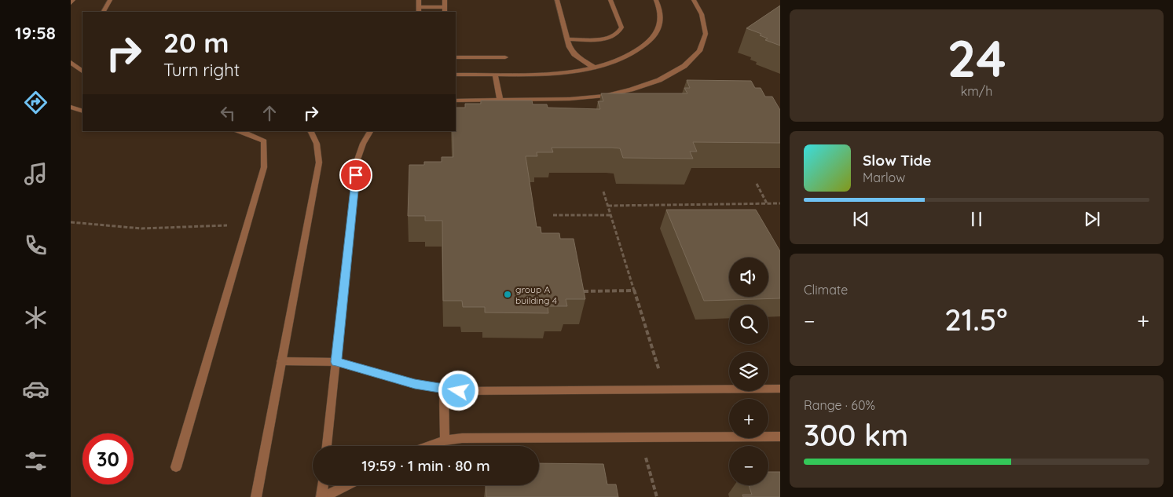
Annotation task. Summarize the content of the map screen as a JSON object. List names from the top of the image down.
{
  "places": ["group A building 4"],
  "page": {
    "tabs": "19:58",
    "tile": [
      ["24", "km/h"],
      "Climate",
      ["Range · 60%", "300 km"]
    ],
    "turn": ["20 m", "Turn right"],
    "song": ["Slow Tide", "Marlow"],
    "map_buttons": ["+", "−"],
    "heat": ["−", "21.5°", "+"],
    "limit": "30",
    "trip": "19:59 · 1 min · 80 m"
  }
}
